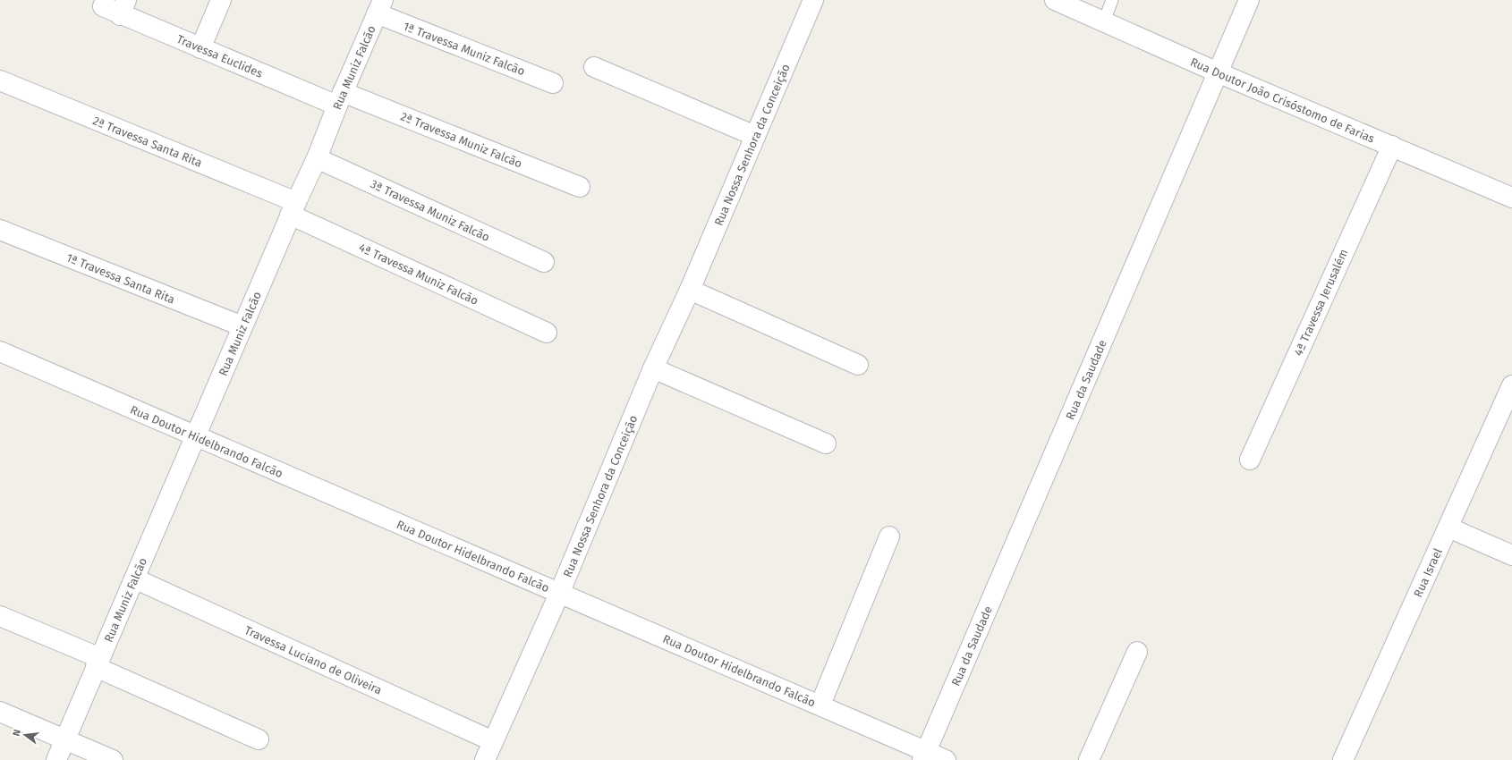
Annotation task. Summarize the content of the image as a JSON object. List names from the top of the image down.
{
  "streets": {
    "street": [
      "1ª Travessa Muniz Falcão",
      "Travessa Euclides",
      "Rua Muniz Falcão",
      "Rua Doutor João Crisóstomo de Farias",
      "2ª Travessa Muniz Falcão",
      "2ª Travessa Santa Rita",
      "Rua Nossa Senhora da Conceição",
      "3ª Travessa Muniz Falcão",
      "4ª Travessa Muniz Falcão",
      "1ª Travessa Santa Rita",
      "4ª Travessa Jerusalém",
      "Rua da Saudade",
      "Rua Doutor Hidelbrando Falcão",
      "Rua Israel",
      "Travessa Luciano de Oliveira"
    ]
  },
  "crossings": [
    ["1ª Travessa Muniz Falcão", "Rua Muniz Falcão"],
    ["Travessa Euclides", "Rua Muniz Falcão"],
    ["Travessa Euclides", "2ª Travessa Muniz Falcão"],
    ["Rua Muniz Falcão", "2ª Travessa Muniz Falcão"],
    ["Rua Muniz Falcão", "2ª Travessa Santa Rita"],
    ["Rua Muniz Falcão", "3ª Travessa Muniz Falcão"],
    ["Rua Muniz Falcão", "4ª Travessa Muniz Falcão"],
    ["Rua Muniz Falcão", "1ª Travessa Santa Rita"],
    ["Rua Muniz Falcão", "Rua Doutor Hidelbrando Falcão"],
    ["Rua Muniz Falcão", "Travessa Luciano de Oliveira"],
    ["Rua Doutor João Crisóstomo de Farias", "4ª Travessa Jerusalém"],
    ["Rua Doutor João Crisóstomo de Farias", "Rua da Saudade"],
    ["2ª Travessa Santa Rita", "4ª Travessa Muniz Falcão"],
    ["Rua Nossa Senhora da Conceição", "Rua Doutor Hidelbrando Falcão"],
    ["Rua Nossa Senhora da Conceição", "Travessa Luciano de Oliveira"],
    ["Rua da Saudade", "Rua Doutor Hidelbrando Falcão"]
  ],
  "north": "left"
}
